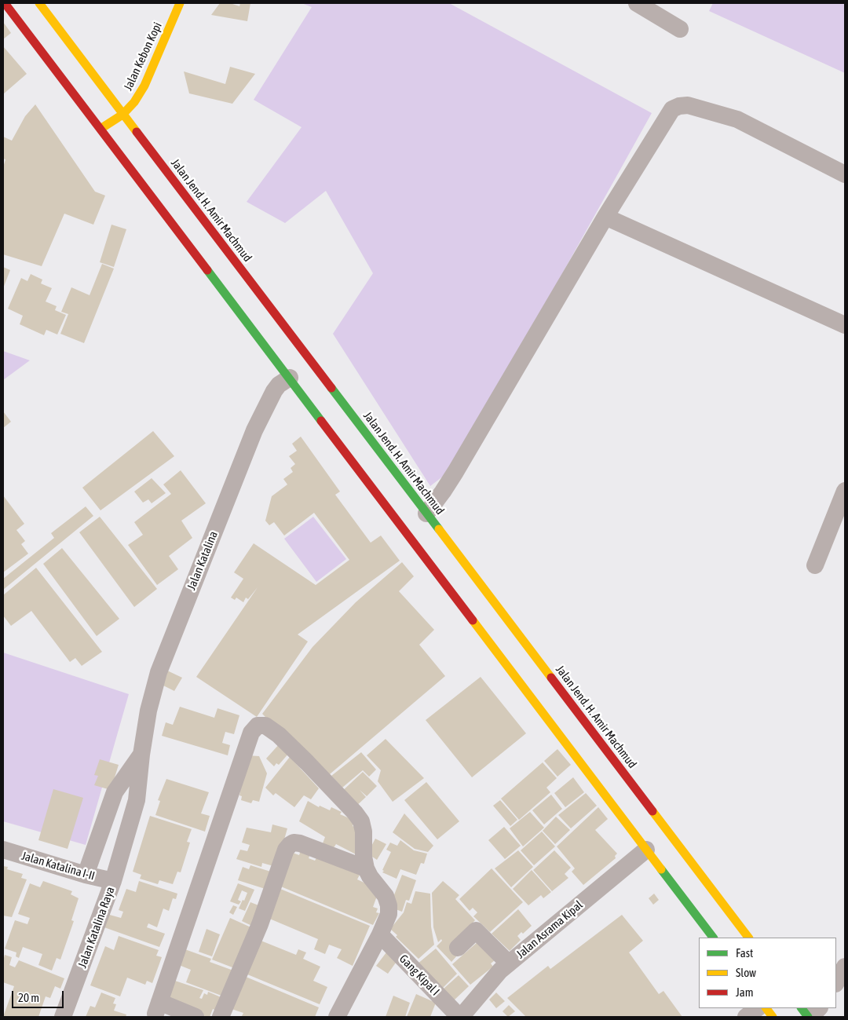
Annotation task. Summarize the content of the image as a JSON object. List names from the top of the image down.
{
  "streets": {
    "main road": ["Jalan Kebon Kopi", "Jalan Jend. H. Amir Machmud"],
    "street": [
      "Jalan Katalina",
      "Jalan Katalina I-II",
      "Jalan Katalina Raya",
      "Jalan Asrama Kipal",
      "Gang Kipal I"
    ]
  },
  "crossings": [
    ["Jalan Kebon Kopi", "Jalan Jend. H. Amir Machmud"],
    ["Jalan Katalina", "Jalan Katalina I-II"],
    ["Jalan Katalina", "Jalan Katalina Raya"],
    ["Jalan Katalina I-II", "Jalan Katalina Raya"],
    ["Jalan Asrama Kipal", "Gang Kipal I"]
  ],
  "legend": ["Fast", "Slow", "Jam"],
  "scale_bar": "20 m"
}
